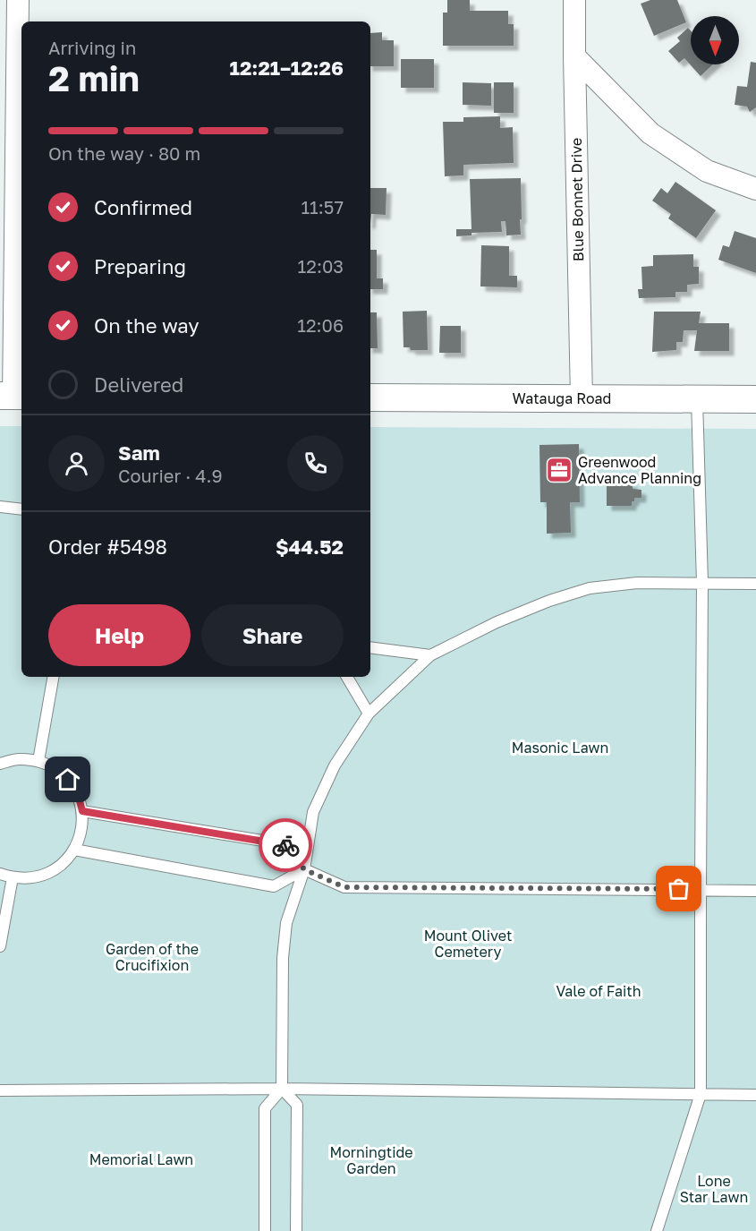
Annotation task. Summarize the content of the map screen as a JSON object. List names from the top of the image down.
{
  "streets": {
    "street": ["Blue Bonnet Drive", "Watauga Road"]
  },
  "crossings": [
    ["Blue Bonnet Drive", "Watauga Road"]
  ],
  "parks": [
    "Masonic Lawn",
    "Mount Olivet Cemetery",
    "Garden of the Crucifixion",
    "Vale of Faith",
    "Morningtide Garden",
    "Memorial Lawn",
    "Lone Star Lawn"
  ],
  "places": {
    "office": ["Greenwood Advance Planning"]
  },
  "north": "bottom",
  "page": {
    "heading": ["2 min", "Arriving in", "12:21–12:26"],
    "panel": [
      "Sam",
      "Courier · 4.9",
      "Order #5498",
      "$44.52"
    ],
    "bar": "On the way · 80 m",
    "list": [
      ["Confirmed", "11:57"],
      ["Preparing", "12:03"],
      ["On the way", "12:06"],
      "Delivered"
    ],
    "buttons": ["Help", "Share"]
  }
}
